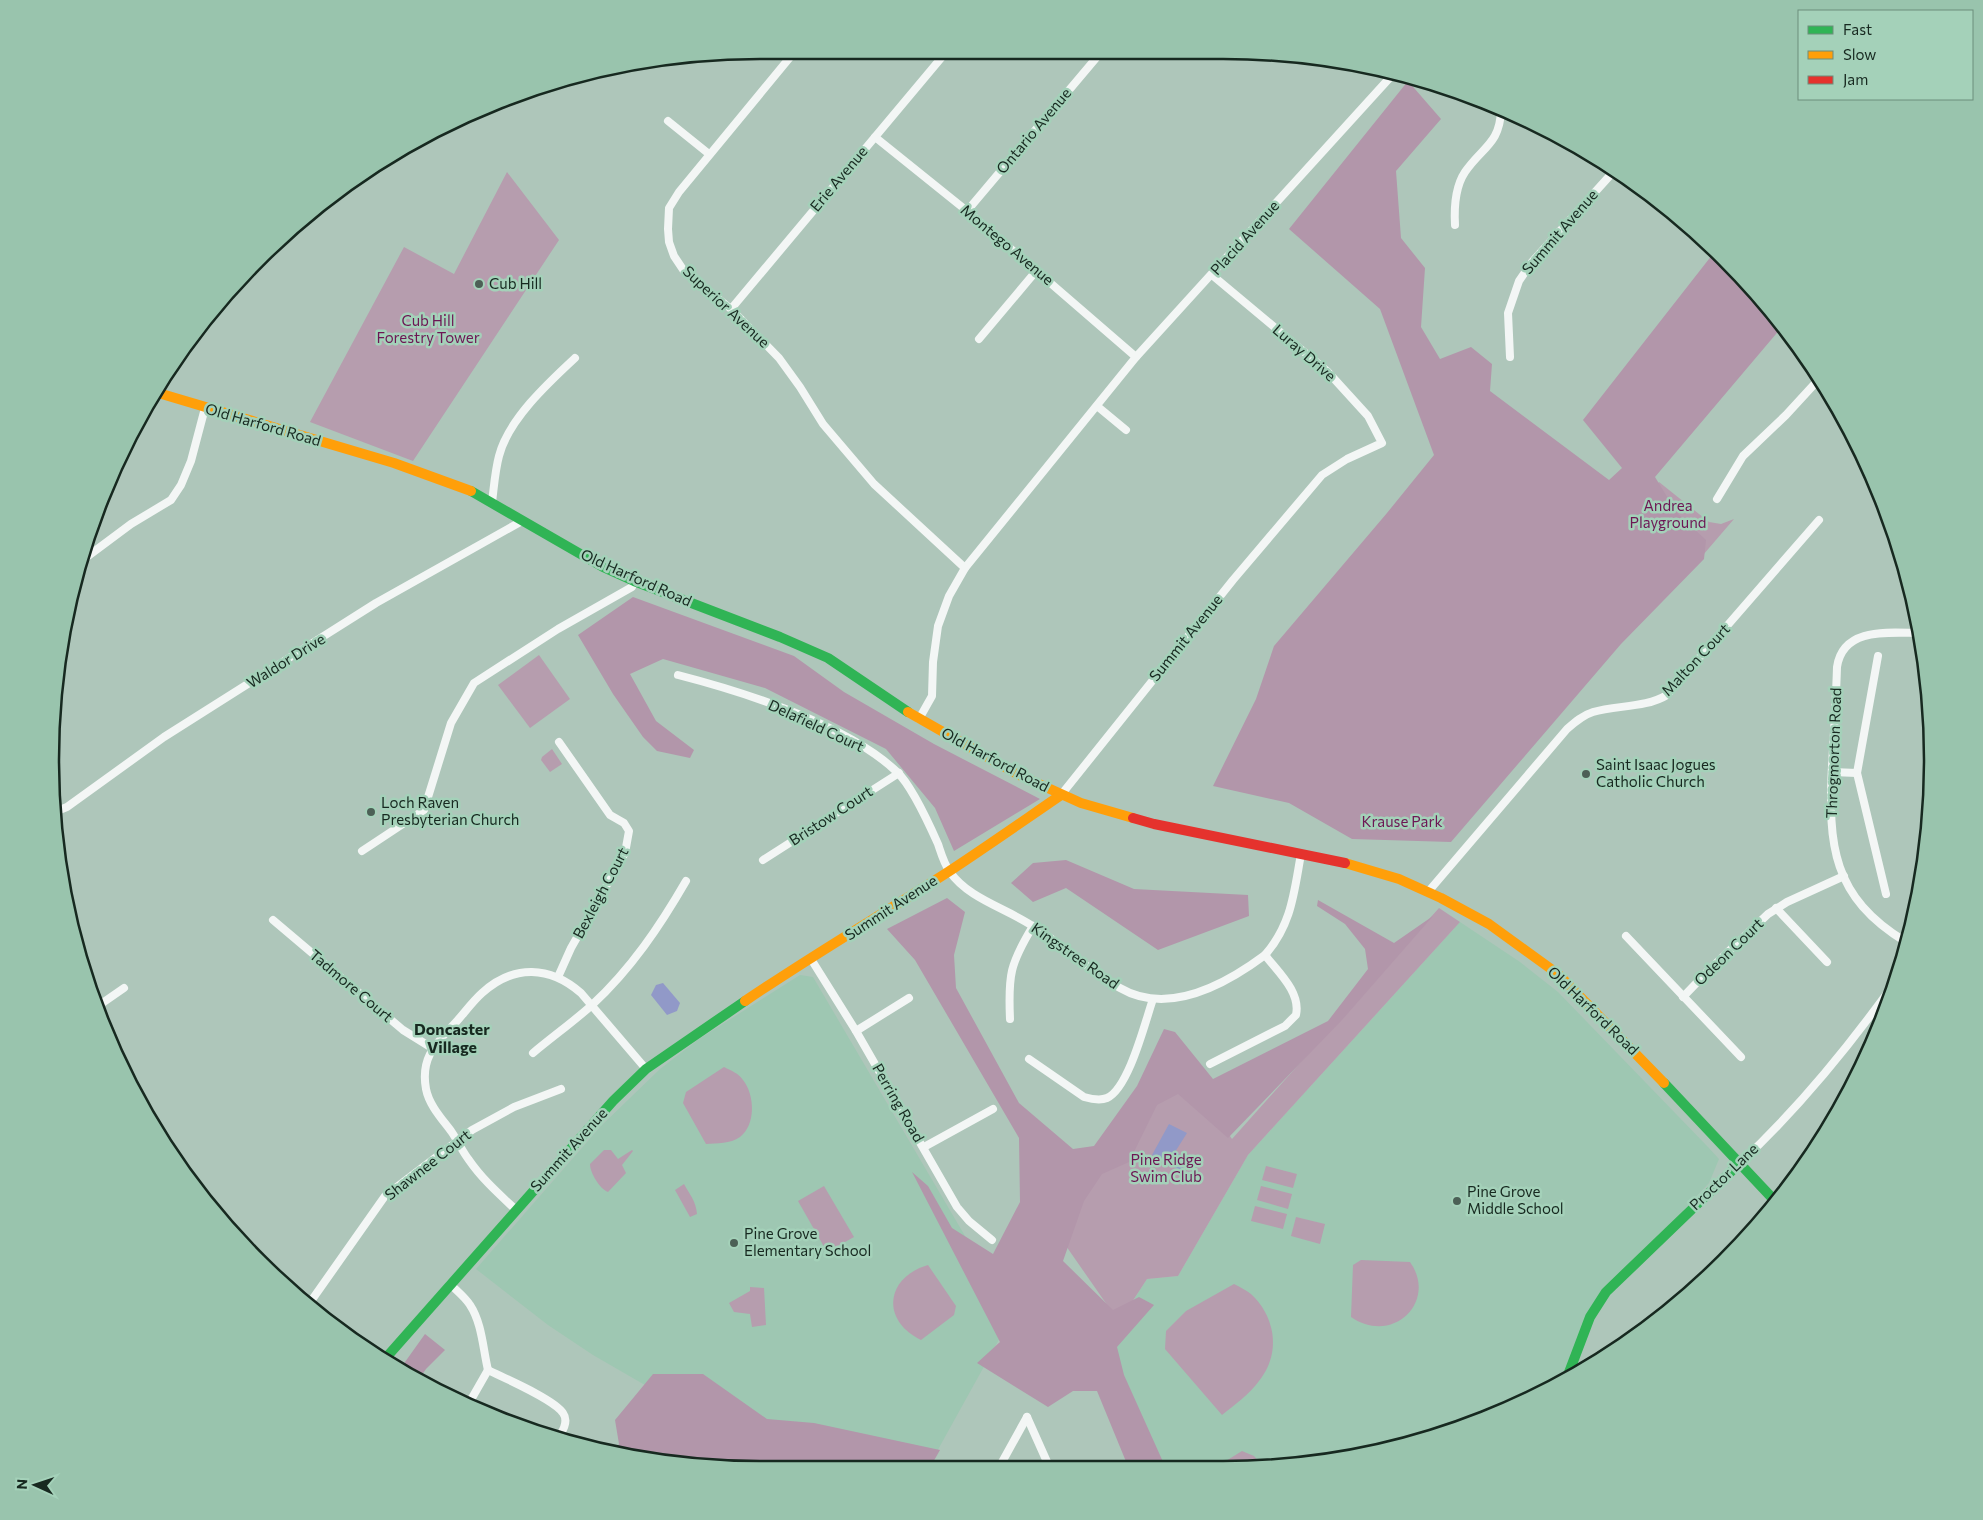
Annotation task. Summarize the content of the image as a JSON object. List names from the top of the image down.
{
  "streets": {
    "street": [
      "Ontario Avenue",
      "Erie Avenue",
      "Summit Avenue",
      "Placid Avenue",
      "Montego Avenue",
      "Superior Avenue",
      "Luray Drive",
      "Old Harford Road",
      "Malton Court",
      "Waldor Drive",
      "Delafield Court",
      "Throgmorton Road",
      "Bristow Court",
      "Bexleigh Court",
      "Odeon Court",
      "Kingstree Road",
      "Tadmore Court",
      "Perring Road",
      "Shawnee Court",
      "Proctor Lane"
    ]
  },
  "crossings": [
    ["Ontario Avenue", "Montego Avenue"],
    ["Erie Avenue", "Montego Avenue"],
    ["Erie Avenue", "Superior Avenue"],
    ["Summit Avenue", "Luray Drive"],
    ["Summit Avenue", "Old Harford Road"],
    ["Summit Avenue", "Delafield Court"],
    ["Summit Avenue", "Kingstree Road"],
    ["Summit Avenue", "Perring Road"],
    ["Placid Avenue", "Montego Avenue"],
    ["Placid Avenue", "Superior Avenue"],
    ["Placid Avenue", "Luray Drive"],
    ["Placid Avenue", "Old Harford Road"],
    ["Old Harford Road", "Malton Court"],
    ["Old Harford Road", "Waldor Drive"],
    ["Old Harford Road", "Proctor Lane"],
    ["Delafield Court", "Bristow Court"],
    ["Delafield Court", "Kingstree Road"],
    ["Throgmorton Road", "Odeon Court"]
  ],
  "districts": ["Doncaster Village"],
  "parks": [
    "Cub Hill Forestry Tower",
    "Andrea Playground",
    "Krause Park",
    "Pine Ridge Swim Club"
  ],
  "places": [
    "Cub Hill",
    "Saint Isaac Jogues Catholic Church",
    "Loch Raven Presbyterian Church",
    "Pine Grove Middle School",
    "Pine Grove Elementary School"
  ],
  "legend": ["Fast", "Slow", "Jam"],
  "north": "left"
}
